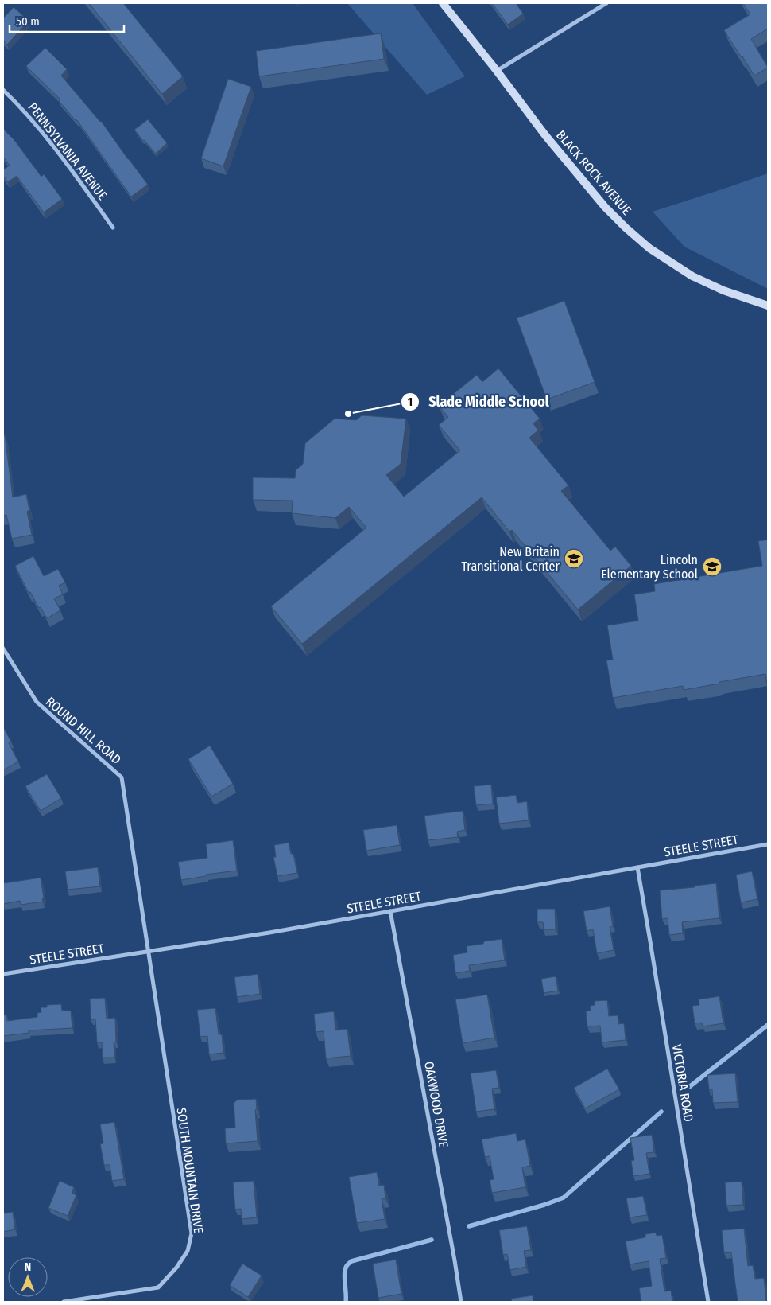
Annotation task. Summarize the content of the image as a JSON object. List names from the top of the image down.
{
  "streets": {
    "street": [
      "PENNSYLVANIA AVENUE",
      "BLACK ROCK AVENUE",
      "ROUND HILL ROAD",
      "STEELE STREET",
      "VICTORIA ROAD",
      "OAKWOOD DRIVE",
      "SOUTH MOUNTAIN DRIVE"
    ]
  },
  "crossings": [
    ["ROUND HILL ROAD", "STEELE STREET"],
    ["ROUND HILL ROAD", "SOUTH MOUNTAIN DRIVE"],
    ["STEELE STREET", "VICTORIA ROAD"],
    ["STEELE STREET", "OAKWOOD DRIVE"],
    ["STEELE STREET", "SOUTH MOUNTAIN DRIVE"]
  ],
  "places": {
    "other": ["Slade Middle School"],
    "school or university": ["New Britain Transitional Center", "Lincoln Elementary School"]
  },
  "scale_bar": "50 m",
  "north": "top"
}
